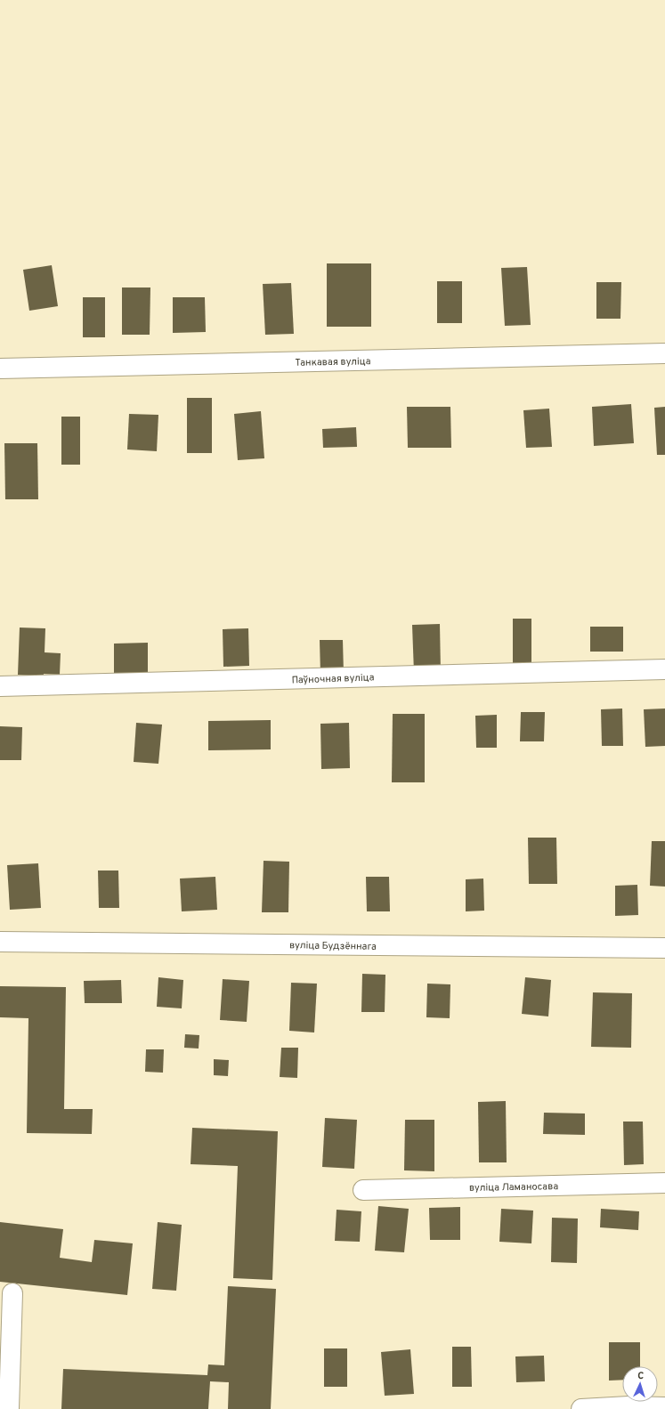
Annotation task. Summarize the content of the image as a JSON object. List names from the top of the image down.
{
  "streets": {
    "street": [
      "Танкавая вуліца",
      "Паўночная вуліца",
      "вуліца Будзённага",
      "вуліца Ламаносава"
    ]
  },
  "north": "top"
}
